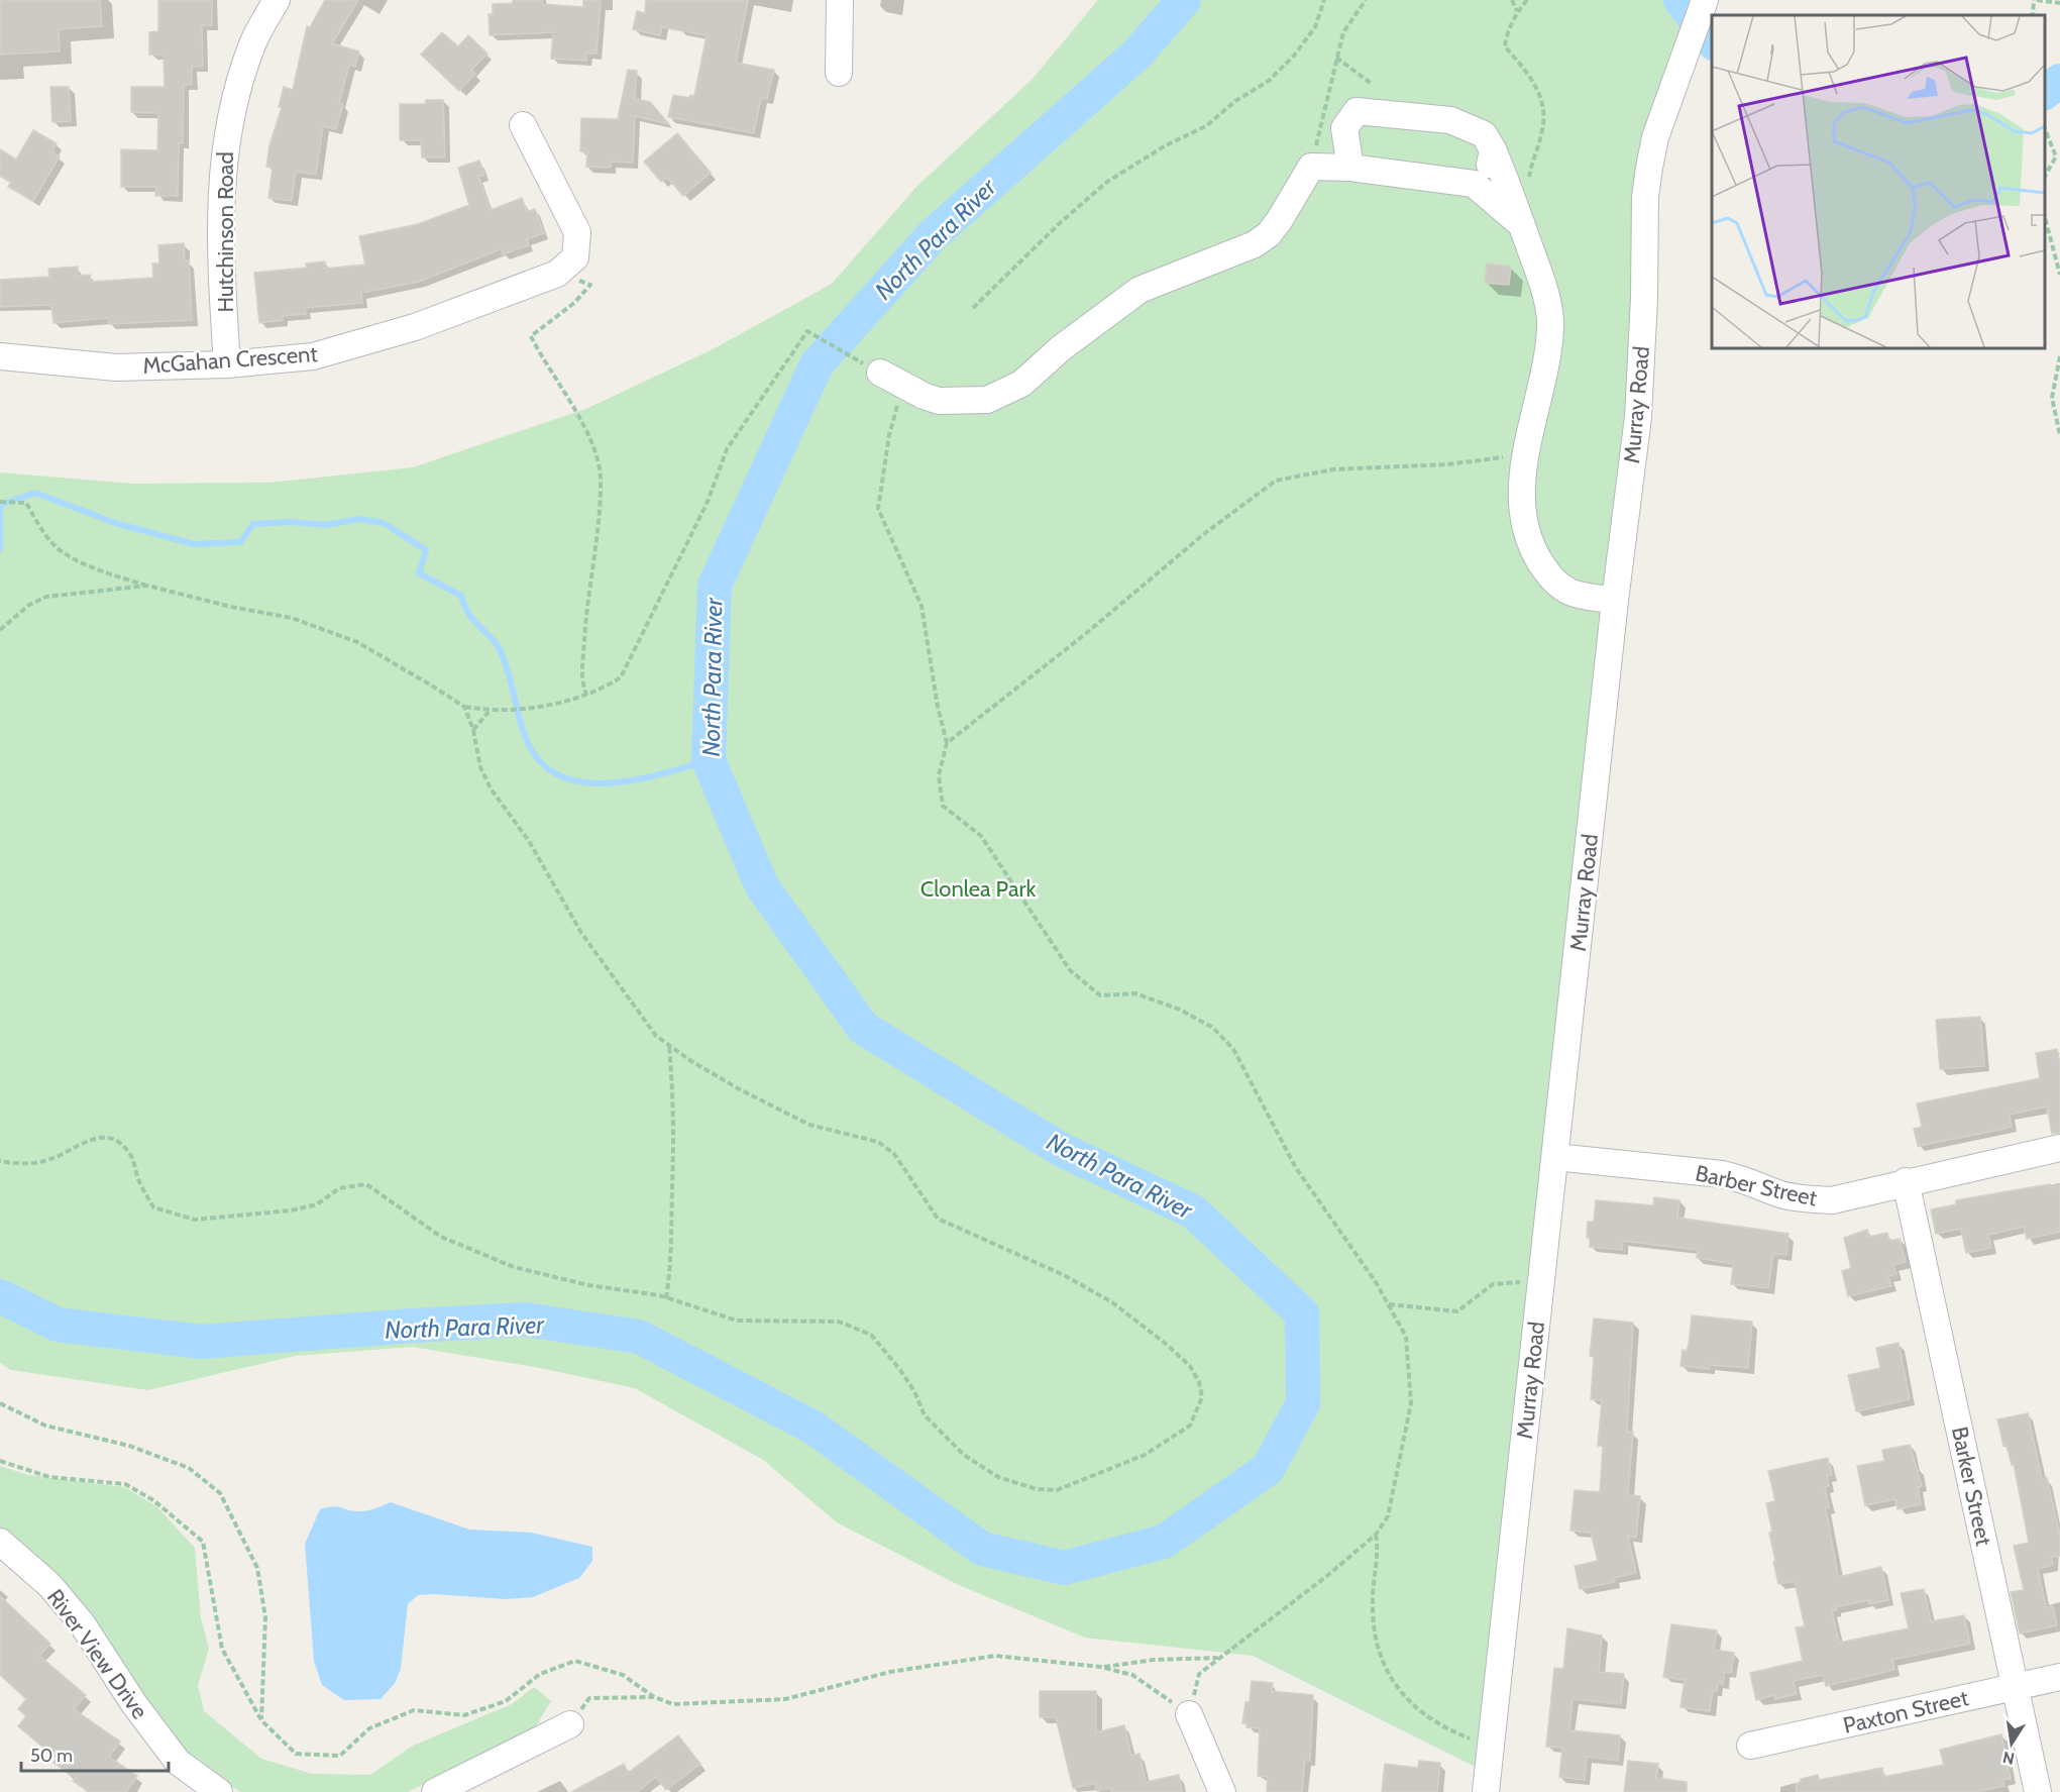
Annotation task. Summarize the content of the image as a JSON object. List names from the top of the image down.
{
  "streets": {
    "street": [
      "Hutchinson Road",
      "McGahan Crescent",
      "Murray Road",
      "Barber Street",
      "Barker Street",
      "River View Drive",
      "Paxton Street"
    ]
  },
  "crossings": [
    ["Hutchinson Road", "McGahan Crescent"],
    ["Murray Road", "Barber Street"],
    ["Barber Street", "Barker Street"],
    ["Barker Street", "Paxton Street"]
  ],
  "water": ["North Para River"],
  "parks": ["Clonlea Park"],
  "scale_bar": "50 m",
  "north": "bottom"
}
